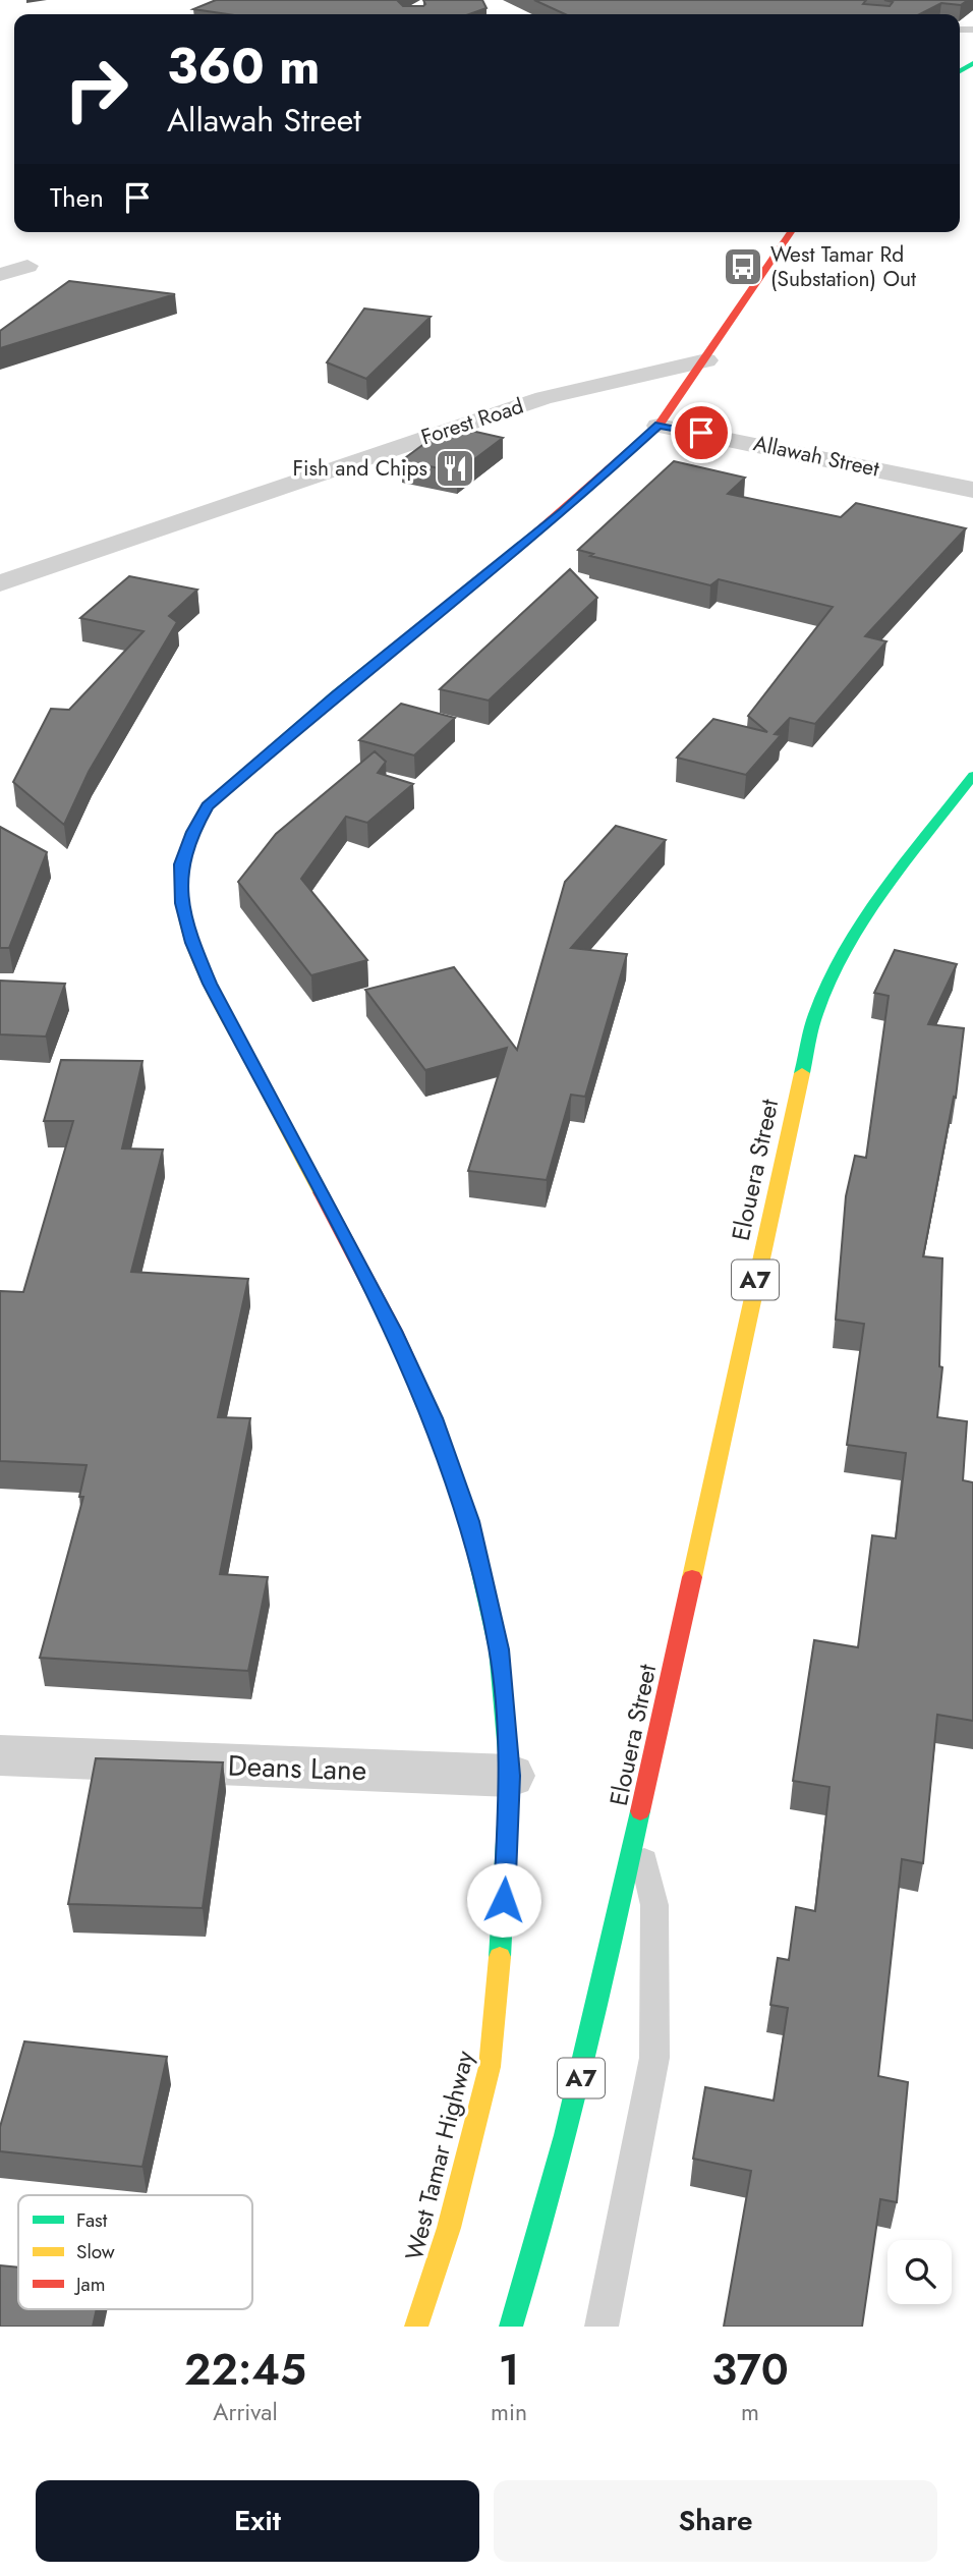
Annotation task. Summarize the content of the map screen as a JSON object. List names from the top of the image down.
{
  "streets": {
    "highway": ["Elouera Street", "A7", "West Tamar Highway"],
    "street": ["Forest Road", "Allawah Street", "Deans Lane"]
  },
  "crossings": [
    ["Forest Road", "Allawah Street"],
    ["Forest Road", "West Tamar Highway"],
    ["Allawah Street", "West Tamar Highway"],
    ["Elouera Street", "A7"],
    ["Deans Lane", "West Tamar Highway"]
  ],
  "places": {
    "bus stop": ["West Tamar Rd (Substation) Out"],
    "restaurant": ["Fish and Chips"]
  },
  "legend": ["Fast", "Slow", "Jam"],
  "page": {
    "turn": ["360 m", "Allawah Street"],
    "then": "Then",
    "eta": [
      "22:45",
      "Arrival",
      "1",
      "min",
      "370",
      "m"
    ],
    "buttons": ["Exit", "Share"]
  }
}
